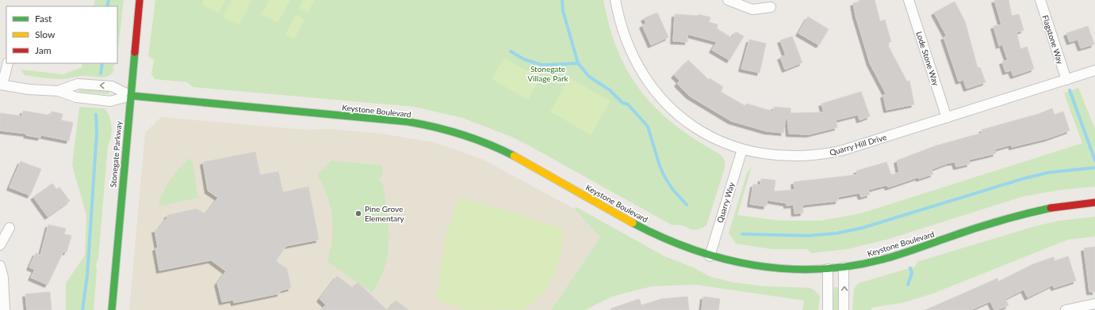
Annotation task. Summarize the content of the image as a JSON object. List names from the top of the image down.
{
  "streets": {
    "street": [
      "Flagstone Way",
      "Lode Stone Way",
      "Keystone Boulevard",
      "Quarry Hill Drive",
      "Stonegate Parkway",
      "Quarry Way"
    ]
  },
  "crossings": [
    ["Flagstone Way", "Quarry Hill Drive"],
    ["Lode Stone Way", "Quarry Hill Drive"],
    ["Keystone Boulevard", "Stonegate Parkway"],
    ["Keystone Boulevard", "Quarry Way"],
    ["Quarry Hill Drive", "Quarry Way"]
  ],
  "parks": ["Stonegate Village Park"],
  "places": ["Pine Grove Elementary"],
  "legend": ["Fast", "Slow", "Jam"]
}
